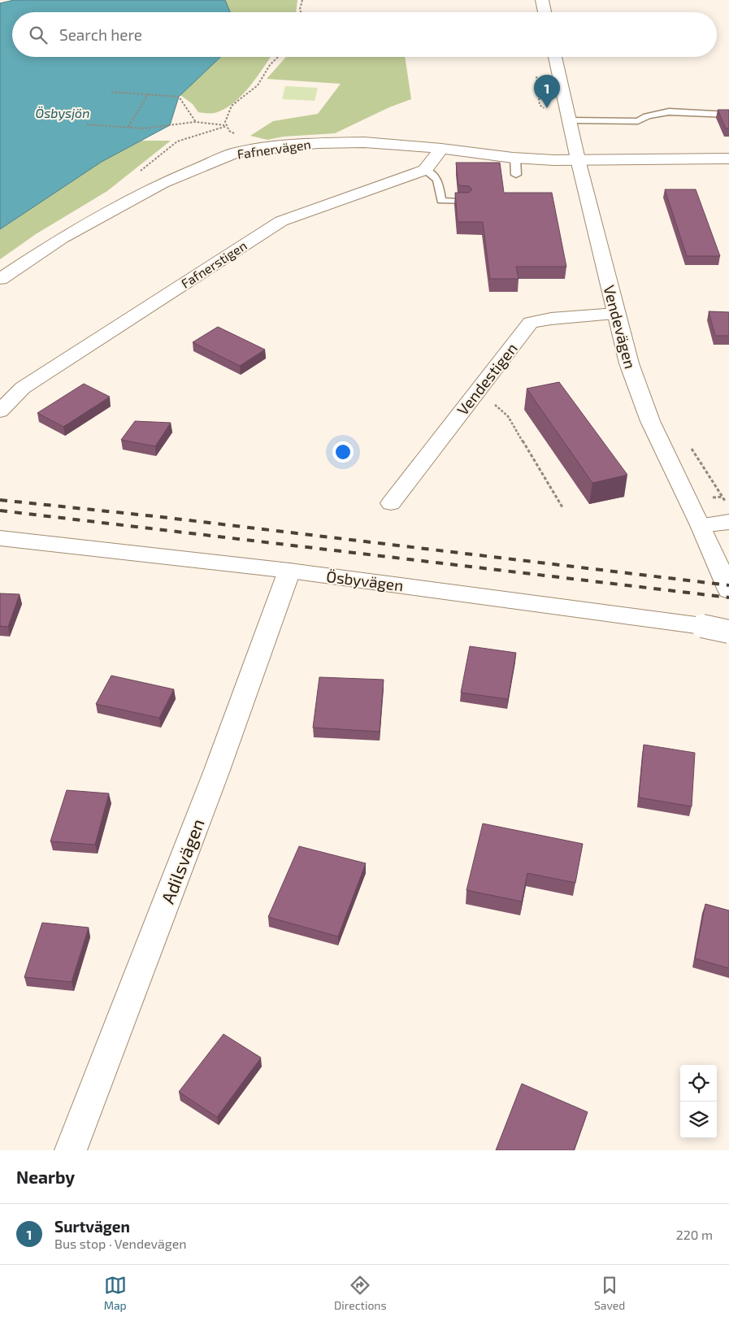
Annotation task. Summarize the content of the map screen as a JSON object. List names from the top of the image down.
{
  "streets": {
    "street": [
      "Fafnervägen",
      "Fafnerstigen",
      "Vendevägen",
      "Vendestigen",
      "Ösbyvägen",
      "Adilsvägen"
    ]
  },
  "crossings": [
    ["Fafnervägen", "Vendevägen"],
    ["Vendevägen", "Vendestigen"],
    ["Ösbyvägen", "Adilsvägen"]
  ],
  "water": ["Ösbysjön"],
  "page": {
    "search": "Search here",
    "pins": "1",
    "heading": "Nearby",
    "list": [
      {
        "mark": "1",
        "name": "Surtvägen",
        "note": "Bus stop · Vendevägen",
        "value": "220 m"
      }
    ],
    "nav": ["Map", "Directions", "Saved"]
  }
}
